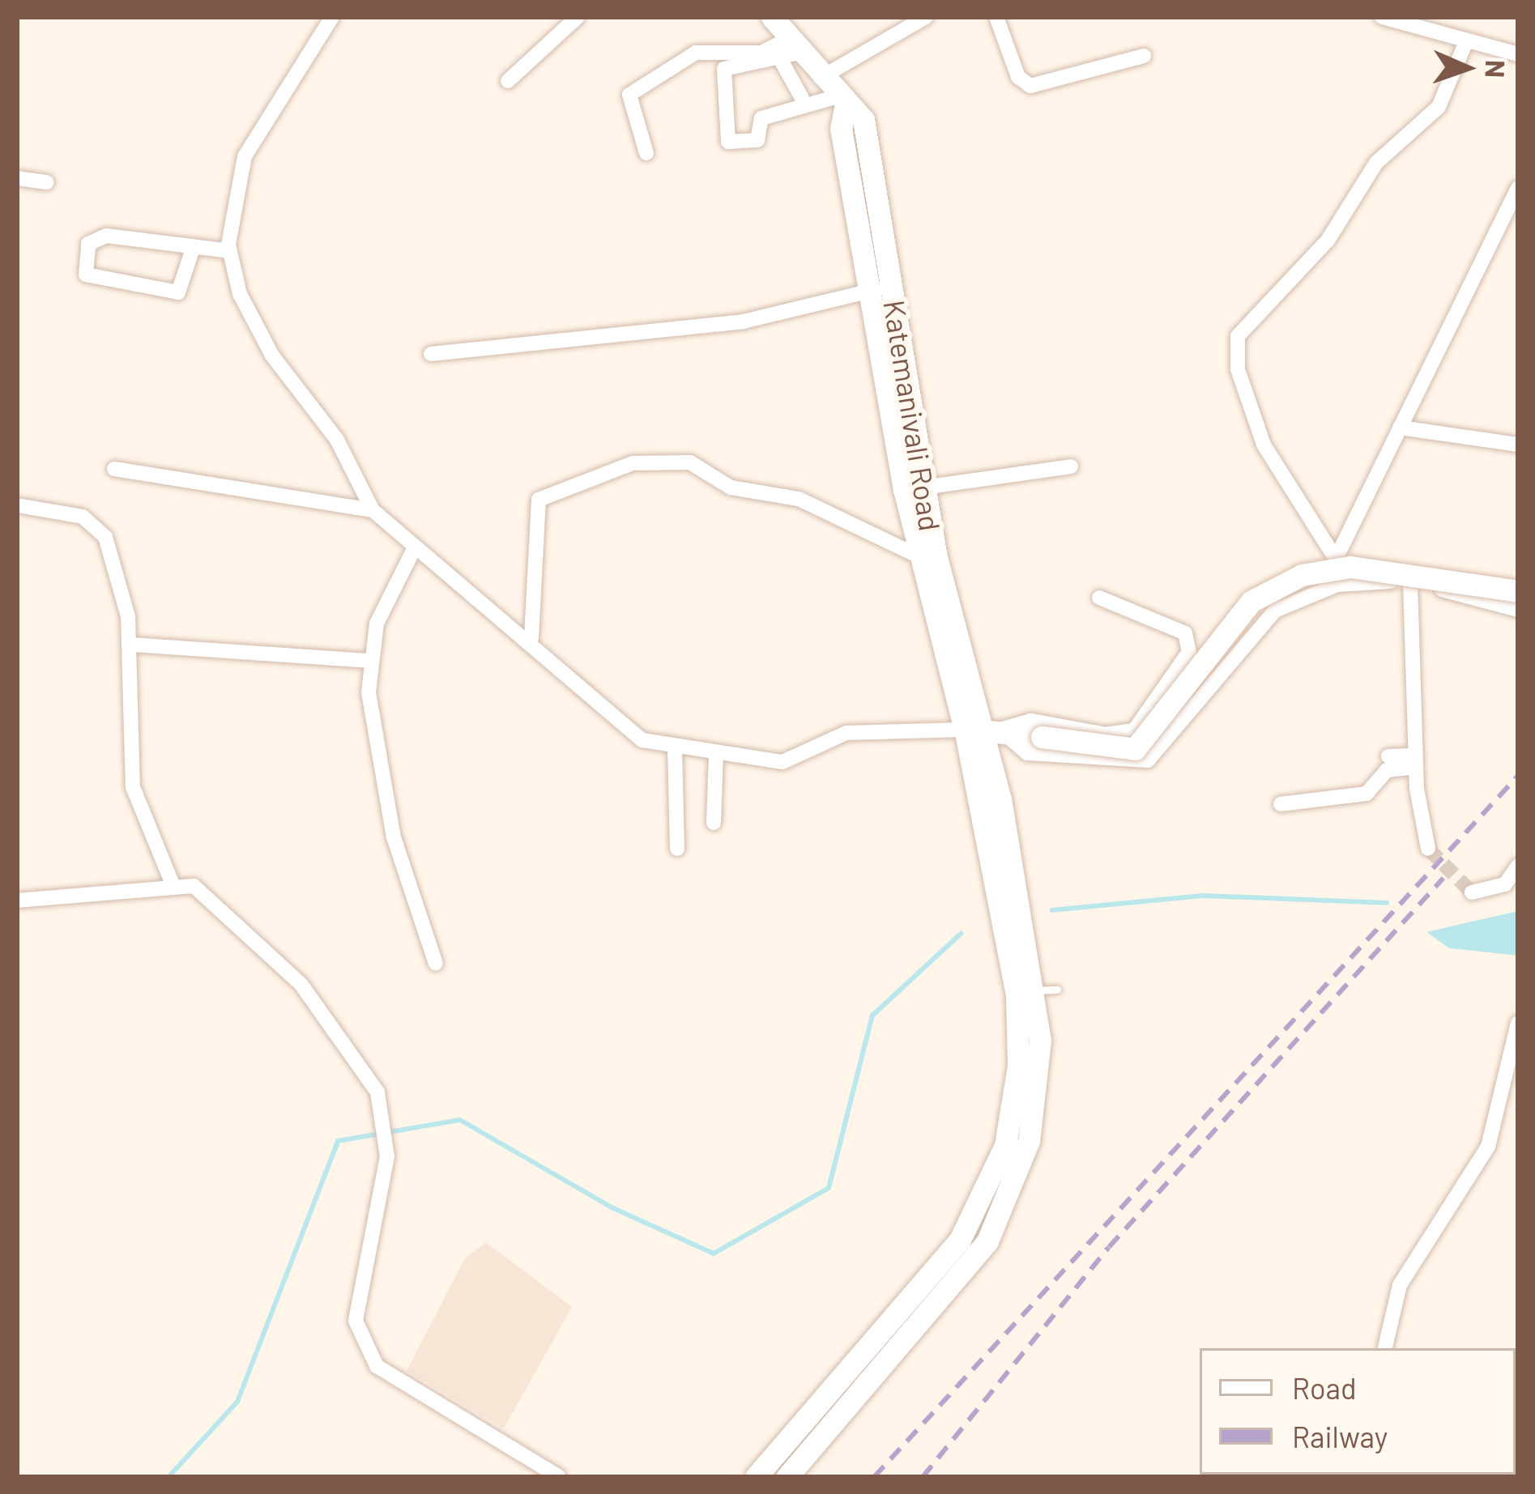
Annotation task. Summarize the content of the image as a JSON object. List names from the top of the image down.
{
  "streets": {
    "main road": ["Katemanivali Road"]
  },
  "legend": ["Road", "Railway"],
  "north": "right"
}
